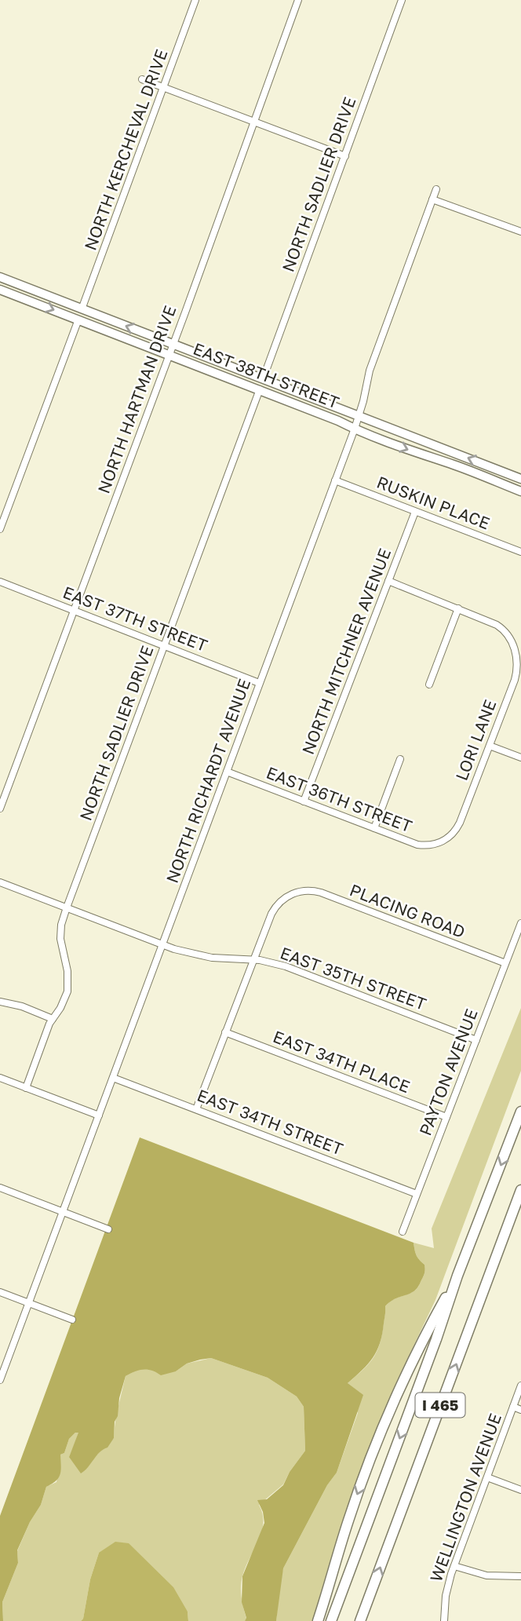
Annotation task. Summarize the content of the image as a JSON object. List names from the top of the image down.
{
  "streets": {
    "highway": ["I 465"],
    "main road": ["EAST 38TH STREET"],
    "street": [
      "NORTH KERCHEVAL DRIVE",
      "NORTH SADLIER DRIVE",
      "NORTH HARTMAN DRIVE",
      "RUSKIN PLACE",
      "EAST 37TH STREET",
      "NORTH MITCHNER AVENUE",
      "LORI LANE",
      "NORTH RICHARDT AVENUE",
      "EAST 36TH STREET",
      "PLACING ROAD",
      "EAST 35TH STREET",
      "EAST 34TH PLACE",
      "PAYTON AVENUE",
      "EAST 34TH STREET",
      "WELLINGTON AVENUE"
    ]
  },
  "crossings": [
    ["NORTH KERCHEVAL DRIVE", "EAST 38TH STREET"],
    ["NORTH SADLIER DRIVE", "EAST 38TH STREET"],
    ["NORTH SADLIER DRIVE", "EAST 37TH STREET"],
    ["NORTH SADLIER DRIVE", "EAST 35TH STREET"],
    ["EAST 38TH STREET", "NORTH HARTMAN DRIVE"],
    ["EAST 38TH STREET", "NORTH RICHARDT AVENUE"],
    ["NORTH HARTMAN DRIVE", "EAST 37TH STREET"],
    ["RUSKIN PLACE", "NORTH MITCHNER AVENUE"],
    ["RUSKIN PLACE", "NORTH RICHARDT AVENUE"],
    ["EAST 37TH STREET", "NORTH RICHARDT AVENUE"],
    ["NORTH MITCHNER AVENUE", "EAST 36TH STREET"],
    ["LORI LANE", "EAST 36TH STREET"],
    ["NORTH RICHARDT AVENUE", "EAST 36TH STREET"],
    ["NORTH RICHARDT AVENUE", "EAST 35TH STREET"],
    ["NORTH RICHARDT AVENUE", "EAST 34TH STREET"],
    ["PLACING ROAD", "EAST 35TH STREET"],
    ["PLACING ROAD", "PAYTON AVENUE"],
    ["EAST 35TH STREET", "PAYTON AVENUE"],
    ["EAST 34TH PLACE", "PAYTON AVENUE"],
    ["PAYTON AVENUE", "EAST 34TH STREET"]
  ]
}
